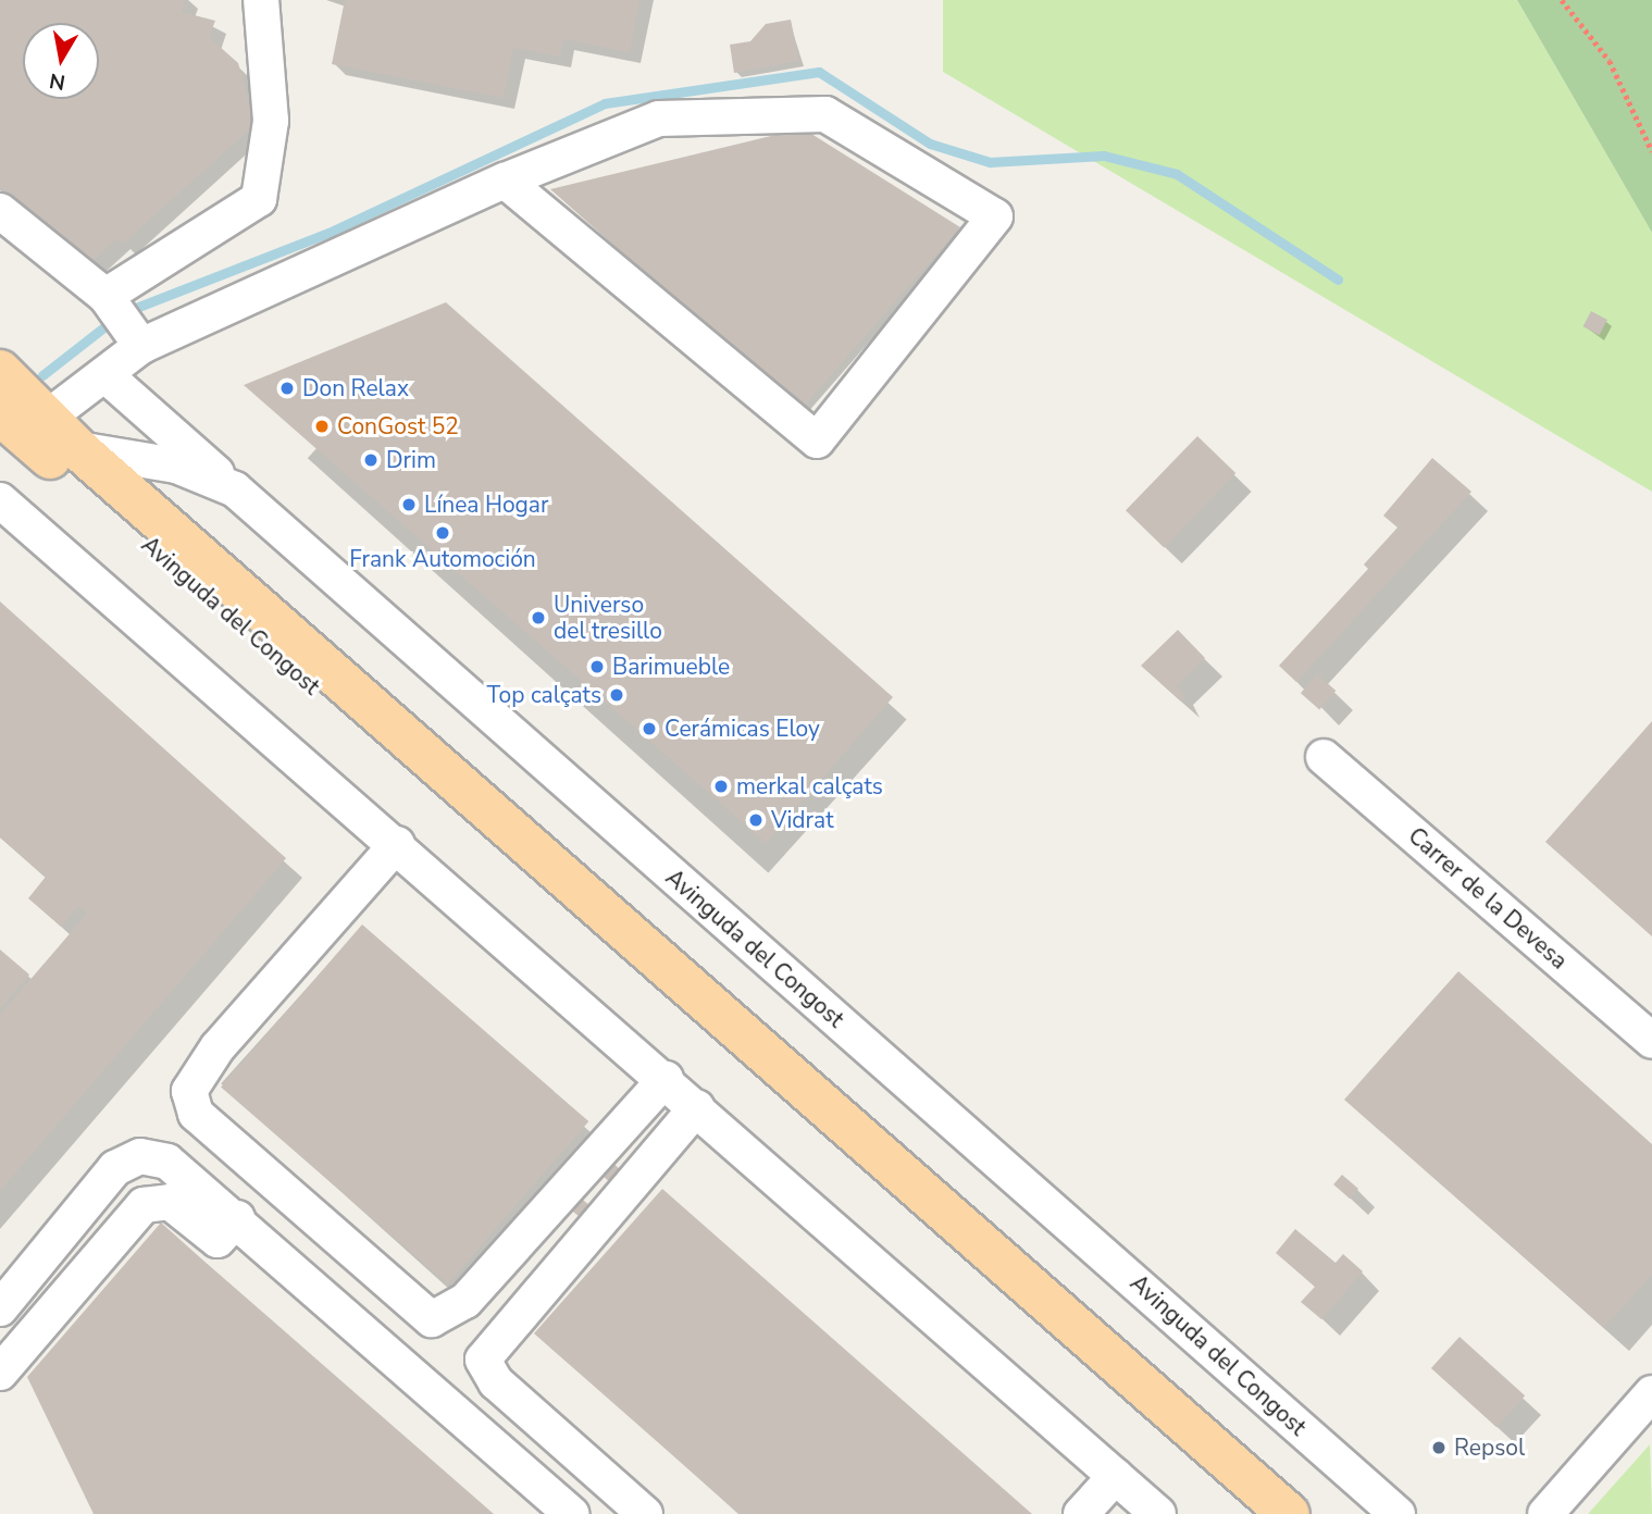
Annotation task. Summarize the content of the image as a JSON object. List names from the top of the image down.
{
  "streets": {
    "main road": ["Avinguda del Congost"],
    "street": ["Carrer de la Devesa"]
  },
  "places": [
    "Don Relax",
    "ConGost 52",
    "Drim",
    "Línea Hogar",
    "Frank Automoción",
    "Universo del tresillo",
    "Barimueble",
    "Top calçats",
    "Cerámicas Eloy",
    "merkal calçats",
    "Vidrat",
    "Repsol"
  ],
  "north": "bottom"
}
